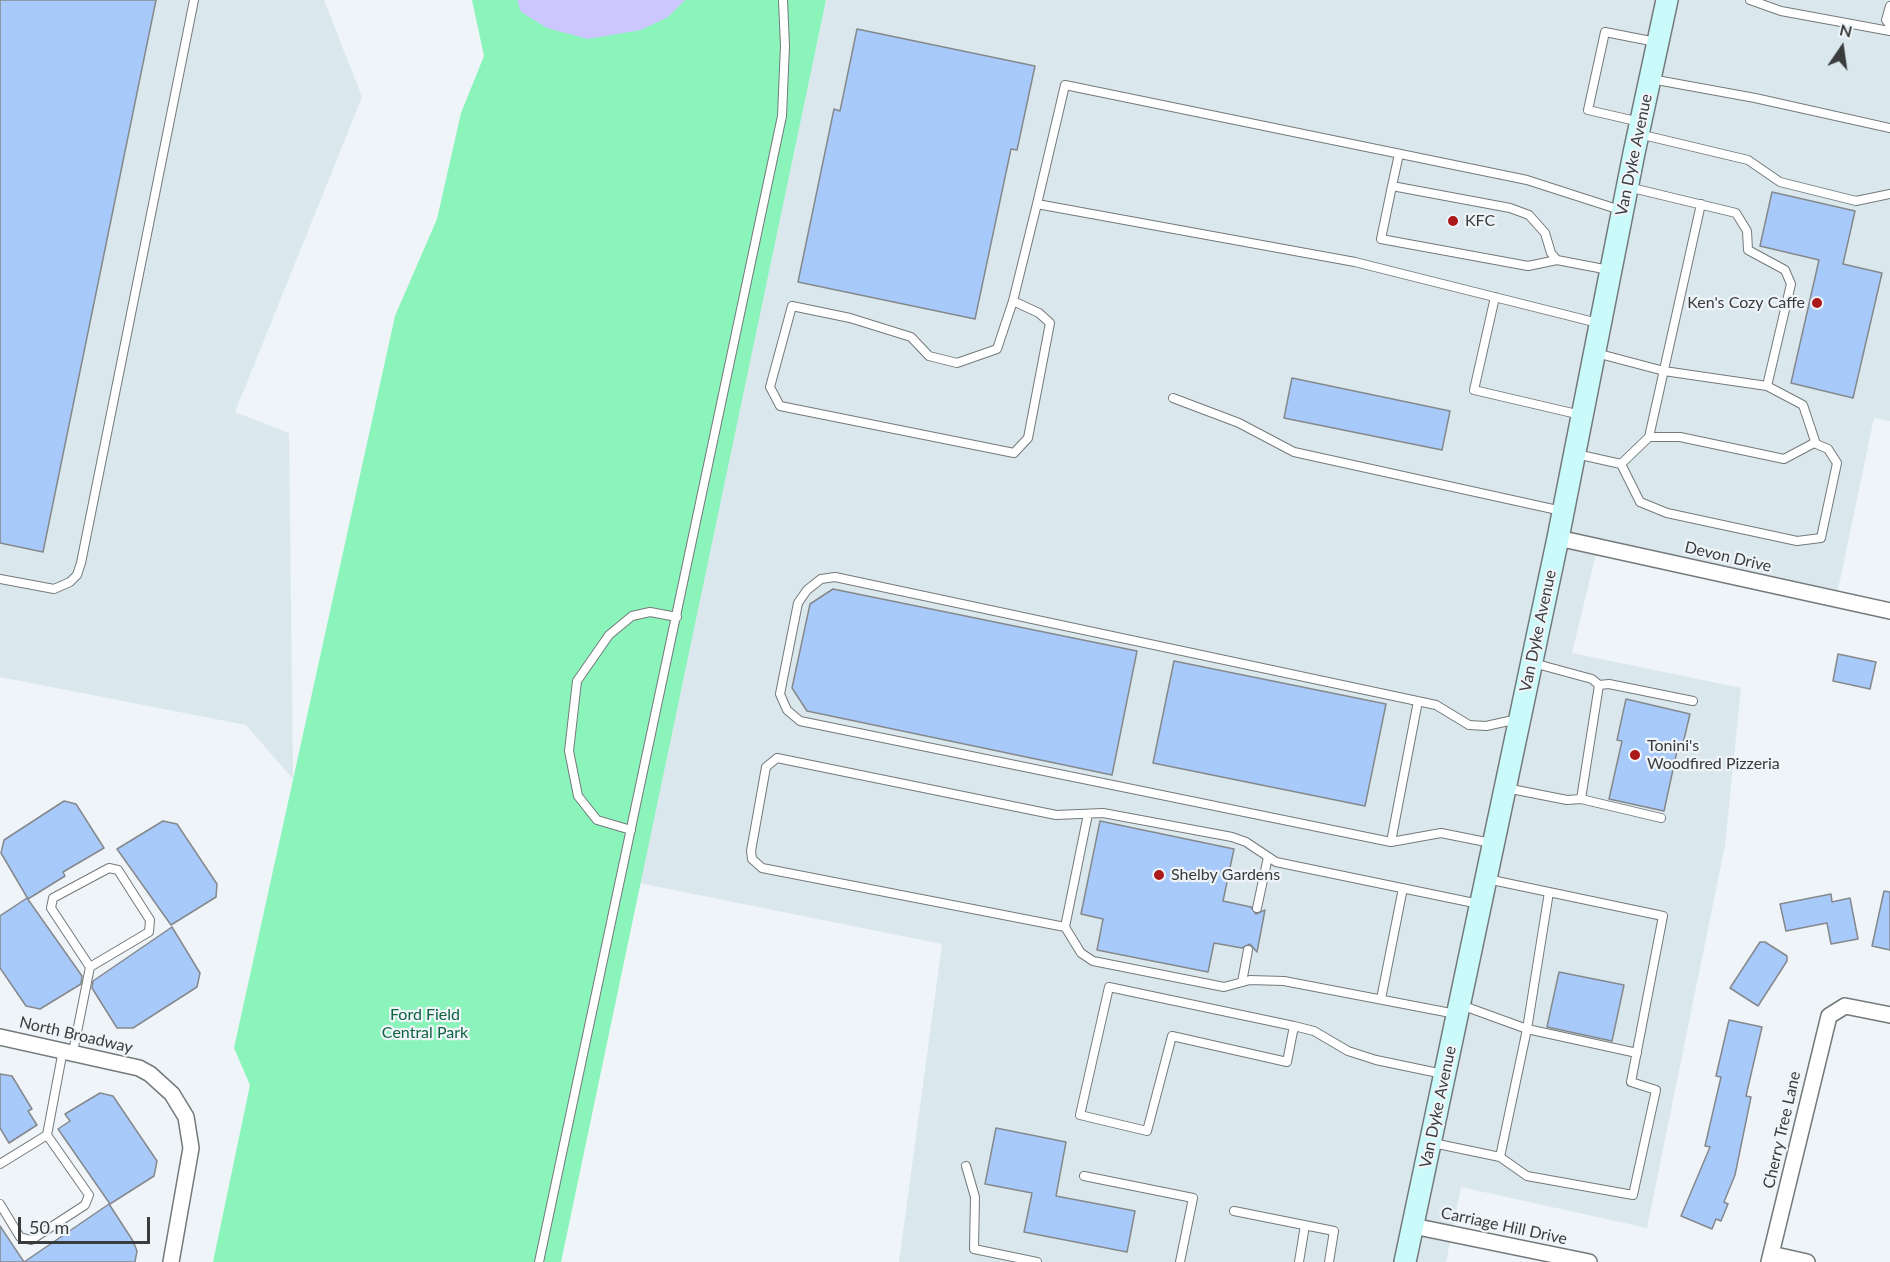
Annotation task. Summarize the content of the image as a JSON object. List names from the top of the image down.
{
  "streets": {
    "main road": ["Van Dyke Avenue"],
    "street": [
      "Devon Drive",
      "North Broadway",
      "Cherry Tree Lane",
      "Carriage Hill Drive"
    ]
  },
  "crossings": [
    ["Van Dyke Avenue", "Devon Drive"],
    ["Van Dyke Avenue", "Carriage Hill Drive"]
  ],
  "parks": ["Ford Field Central Park"],
  "places": [
    "KFC",
    "Ken's Cozy Caffe",
    "Tonini's Woodfired Pizzeria",
    "Shelby Gardens"
  ],
  "scale_bar": "50 m",
  "north": "top"
}
